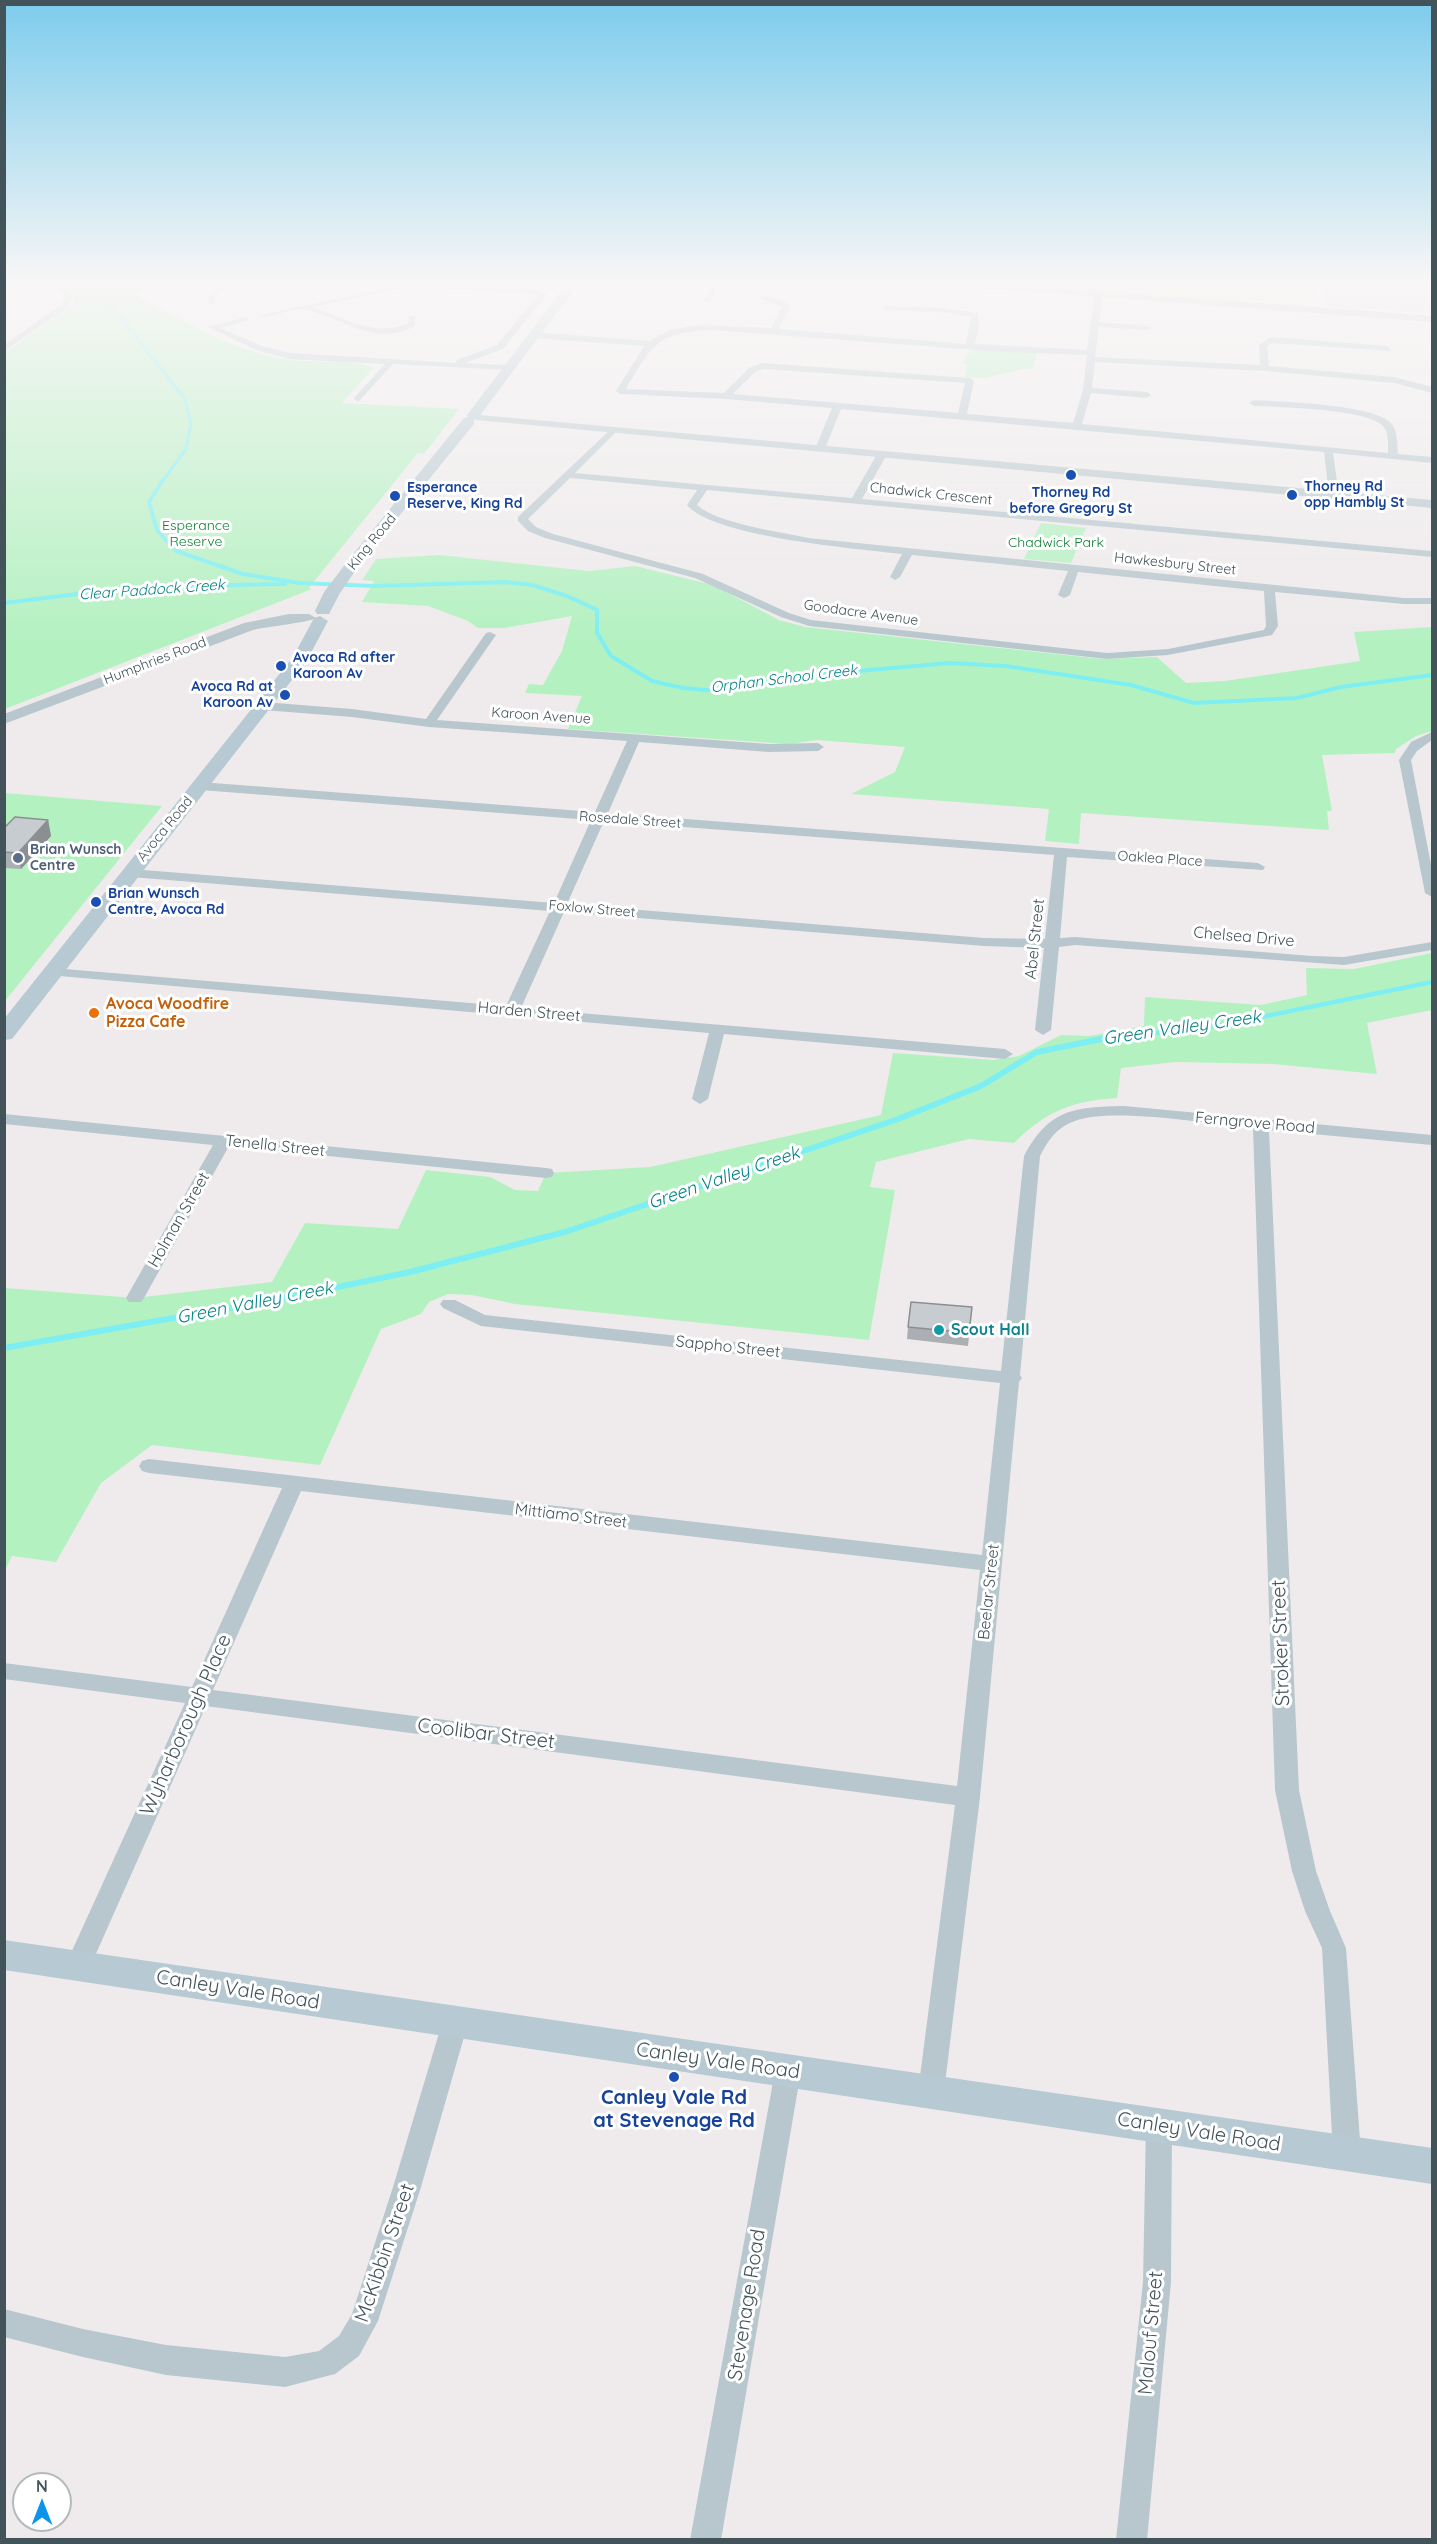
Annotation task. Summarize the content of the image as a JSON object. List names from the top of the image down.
{
  "streets": {
    "main road": ["King Road", "Avoca Road", "Canley Vale Road"],
    "street": [
      "Chadwick Crescent",
      "Hawkesbury Street",
      "Goodacre Avenue",
      "Humphries Road",
      "Karoon Avenue",
      "Rosedale Street",
      "Oaklea Place",
      "Foxlow Street",
      "Chelsea Drive",
      "Abel Street",
      "Harden Street",
      "Ferngrove Road",
      "Tenella Street",
      "Holman Street",
      "Sappho Street",
      "Mittiamo Street",
      "Beelar Street",
      "Stroker Street",
      "Wyharborough Place",
      "Coolibar Street",
      "McKibbin Street",
      "Stevenage Road",
      "Malouf Street"
    ]
  },
  "crossings": [
    ["Chadwick Crescent", "Hawkesbury Street"],
    ["Chadwick Crescent", "Goodacre Avenue"],
    ["King Road", "Avoca Road"],
    ["Hawkesbury Street", "Goodacre Avenue"],
    ["Humphries Road", "Avoca Road"],
    ["Karoon Avenue", "Avoca Road"],
    ["Rosedale Street", "Avoca Road"],
    ["Rosedale Street", "Oaklea Place"],
    ["Rosedale Street", "Abel Street"],
    ["Avoca Road", "Foxlow Street"],
    ["Avoca Road", "Harden Street"],
    ["Oaklea Place", "Abel Street"],
    ["Foxlow Street", "Chelsea Drive"],
    ["Foxlow Street", "Abel Street"],
    ["Chelsea Drive", "Abel Street"],
    ["Ferngrove Road", "Beelar Street"],
    ["Ferngrove Road", "Stroker Street"],
    ["Tenella Street", "Holman Street"],
    ["Sappho Street", "Beelar Street"],
    ["Mittiamo Street", "Beelar Street"],
    ["Mittiamo Street", "Wyharborough Place"],
    ["Beelar Street", "Coolibar Street"],
    ["Beelar Street", "Canley Vale Road"],
    ["Stroker Street", "Canley Vale Road"],
    ["Wyharborough Place", "Coolibar Street"],
    ["Wyharborough Place", "Canley Vale Road"],
    ["Canley Vale Road", "McKibbin Street"],
    ["Canley Vale Road", "Stevenage Road"],
    ["Canley Vale Road", "Malouf Street"]
  ],
  "water": ["Clear Paddock Creek", "Orphan School Creek", "Green Valley Creek"],
  "parks": ["Esperance Reserve", "Chadwick Park"],
  "places": [
    "Thorney Rd before Gregory St",
    "Thorney Rd opp Hambly St",
    "Esperance Reserve, King Rd",
    "Avoca Rd after Karoon Av",
    "Avoca Rd at Karoon Av",
    "Brian Wunsch Centre",
    "Brian Wunsch Centre, Avoca Rd",
    "Avoca Woodfire Pizza Cafe",
    "Scout Hall",
    "Canley Vale Rd at Stevenage Rd"
  ],
  "north": "top"
}
